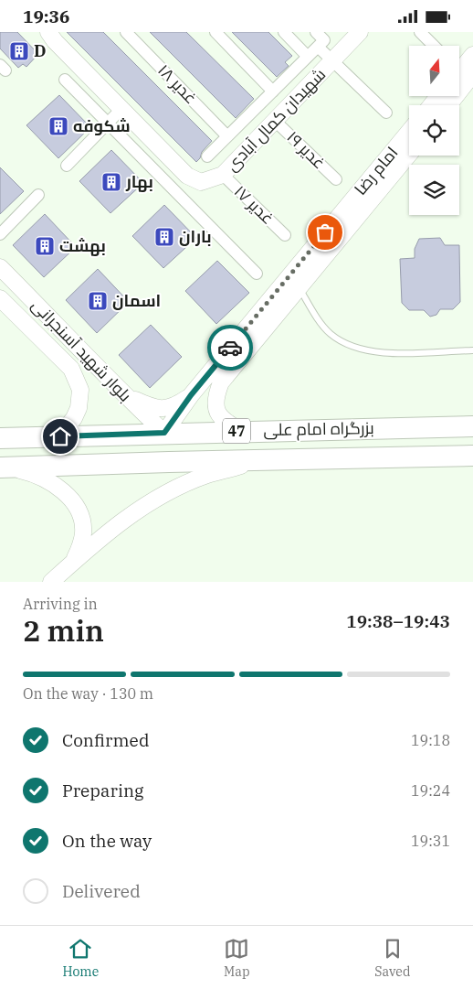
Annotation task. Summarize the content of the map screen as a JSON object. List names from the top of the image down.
{
  "streets": {
    "highway": ["بزرگراه امام علی", "47"],
    "main road": ["شهیدان کمال آبادی", "امام رضا", "بلوار شهید آسنجرانی"],
    "street": ["غدیر ۱۸", "غدیر ۱۹", "غدیر ۱۷"]
  },
  "crossings": [
    ["شهیدان کمال آبادی", "غدیر ۱۹"],
    ["شهیدان کمال آبادی", "غدیر ۱۷"],
    ["امام رضا", "بلوار شهید آسنجرانی"],
    ["امام رضا", "بزرگراه امام علی"],
    ["بلوار شهید آسنجرانی", "بزرگراه امام علی"]
  ],
  "places": {
    "building": [
      "D",
      "شکوفه",
      "بهار",
      "باران",
      "بهشت",
      "اسمان"
    ]
  },
  "north": "top",
  "page": {
    "status": "19:36",
    "heading": ["2 min", "Arriving in", "19:38–19:43"],
    "bar": "On the way · 130 m",
    "list": [
      ["Confirmed", "19:18"],
      ["Preparing", "19:24"],
      ["On the way", "19:31"],
      "Delivered"
    ],
    "tabs": ["Home", "Map", "Saved"]
  }
}
